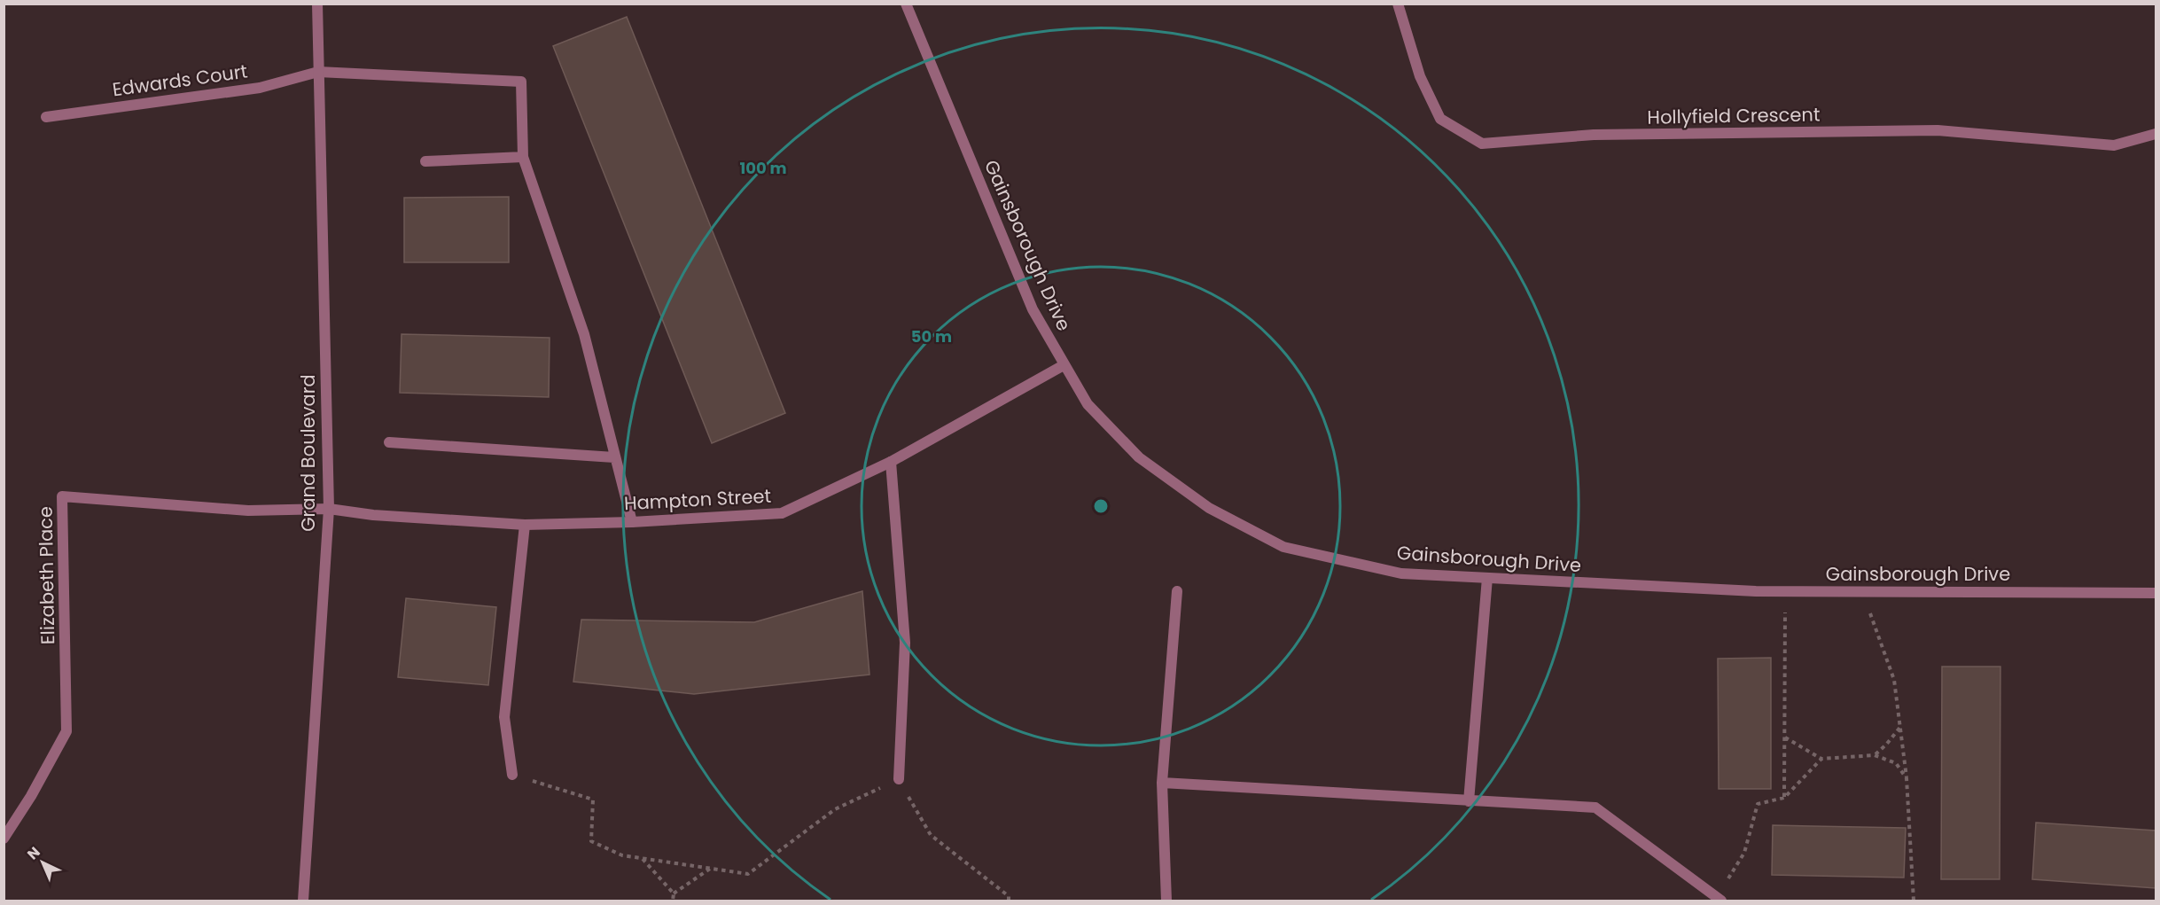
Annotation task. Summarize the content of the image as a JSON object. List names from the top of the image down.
{
  "streets": {
    "street": [
      "Edwards Court",
      "Hollyfield Crescent",
      "Gainsborough Drive",
      "Grand Boulevard",
      "Hampton Street",
      "Elizabeth Place"
    ]
  },
  "crossings": [
    ["Edwards Court", "Grand Boulevard"],
    ["Gainsborough Drive", "Hampton Street"],
    ["Grand Boulevard", "Hampton Street"],
    ["Grand Boulevard", "Elizabeth Place"],
    ["Hampton Street", "Elizabeth Place"]
  ],
  "north": "top left",
  "rings": ["100 m", "50 m"]
}
